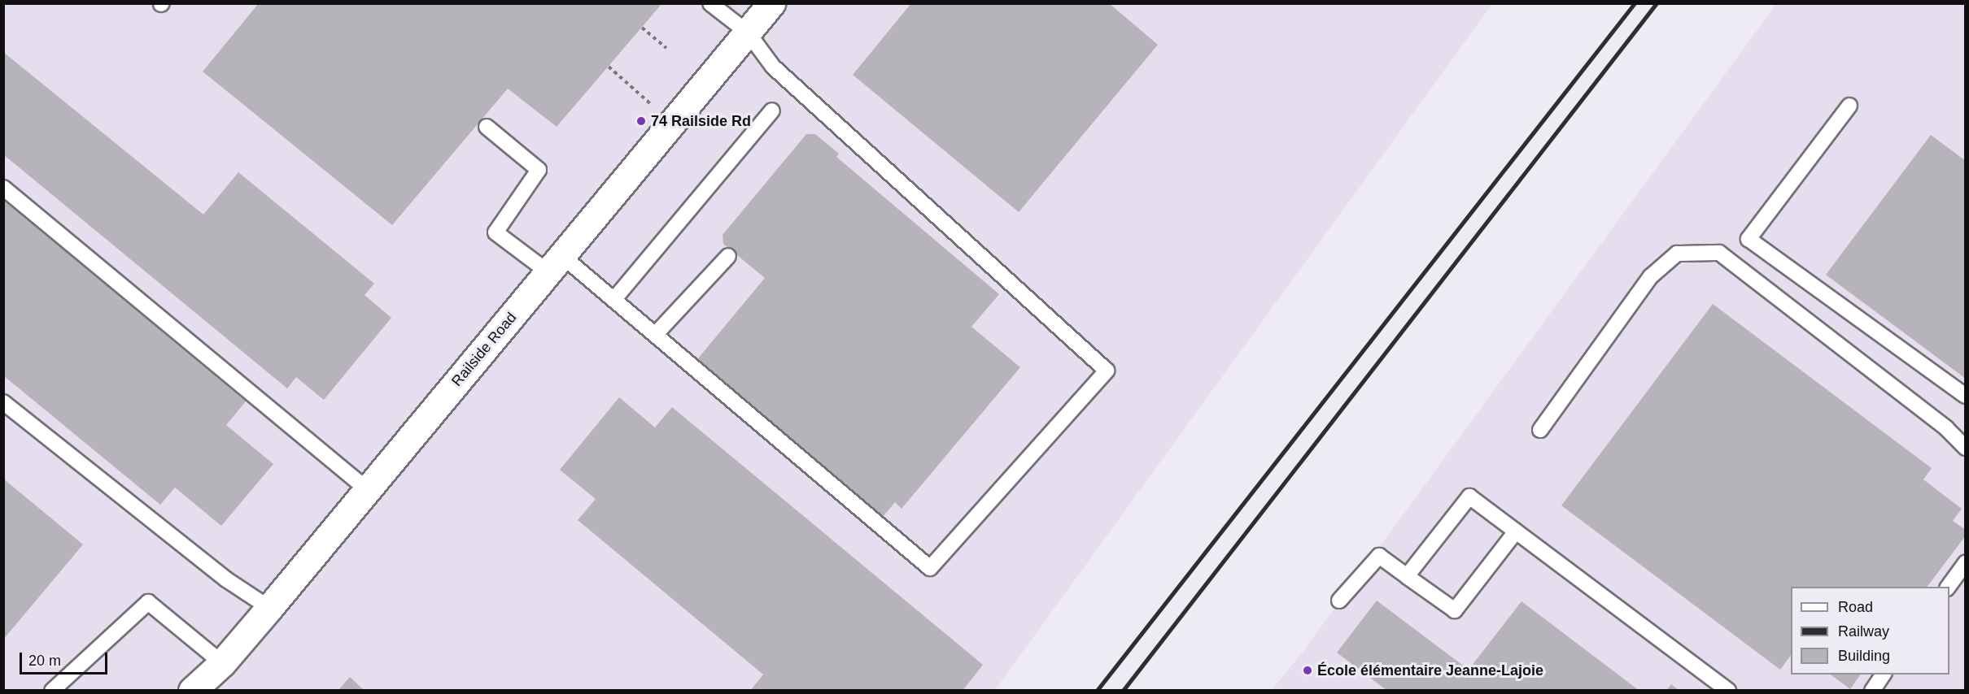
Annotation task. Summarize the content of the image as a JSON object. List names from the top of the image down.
{
  "streets": {
    "street": ["Railside Road"]
  },
  "places": ["74 Railside Rd", "École élémentaire Jeanne-Lajoie"],
  "legend": ["Road", "Railway", "Building"],
  "scale_bar": "20 m"
}
